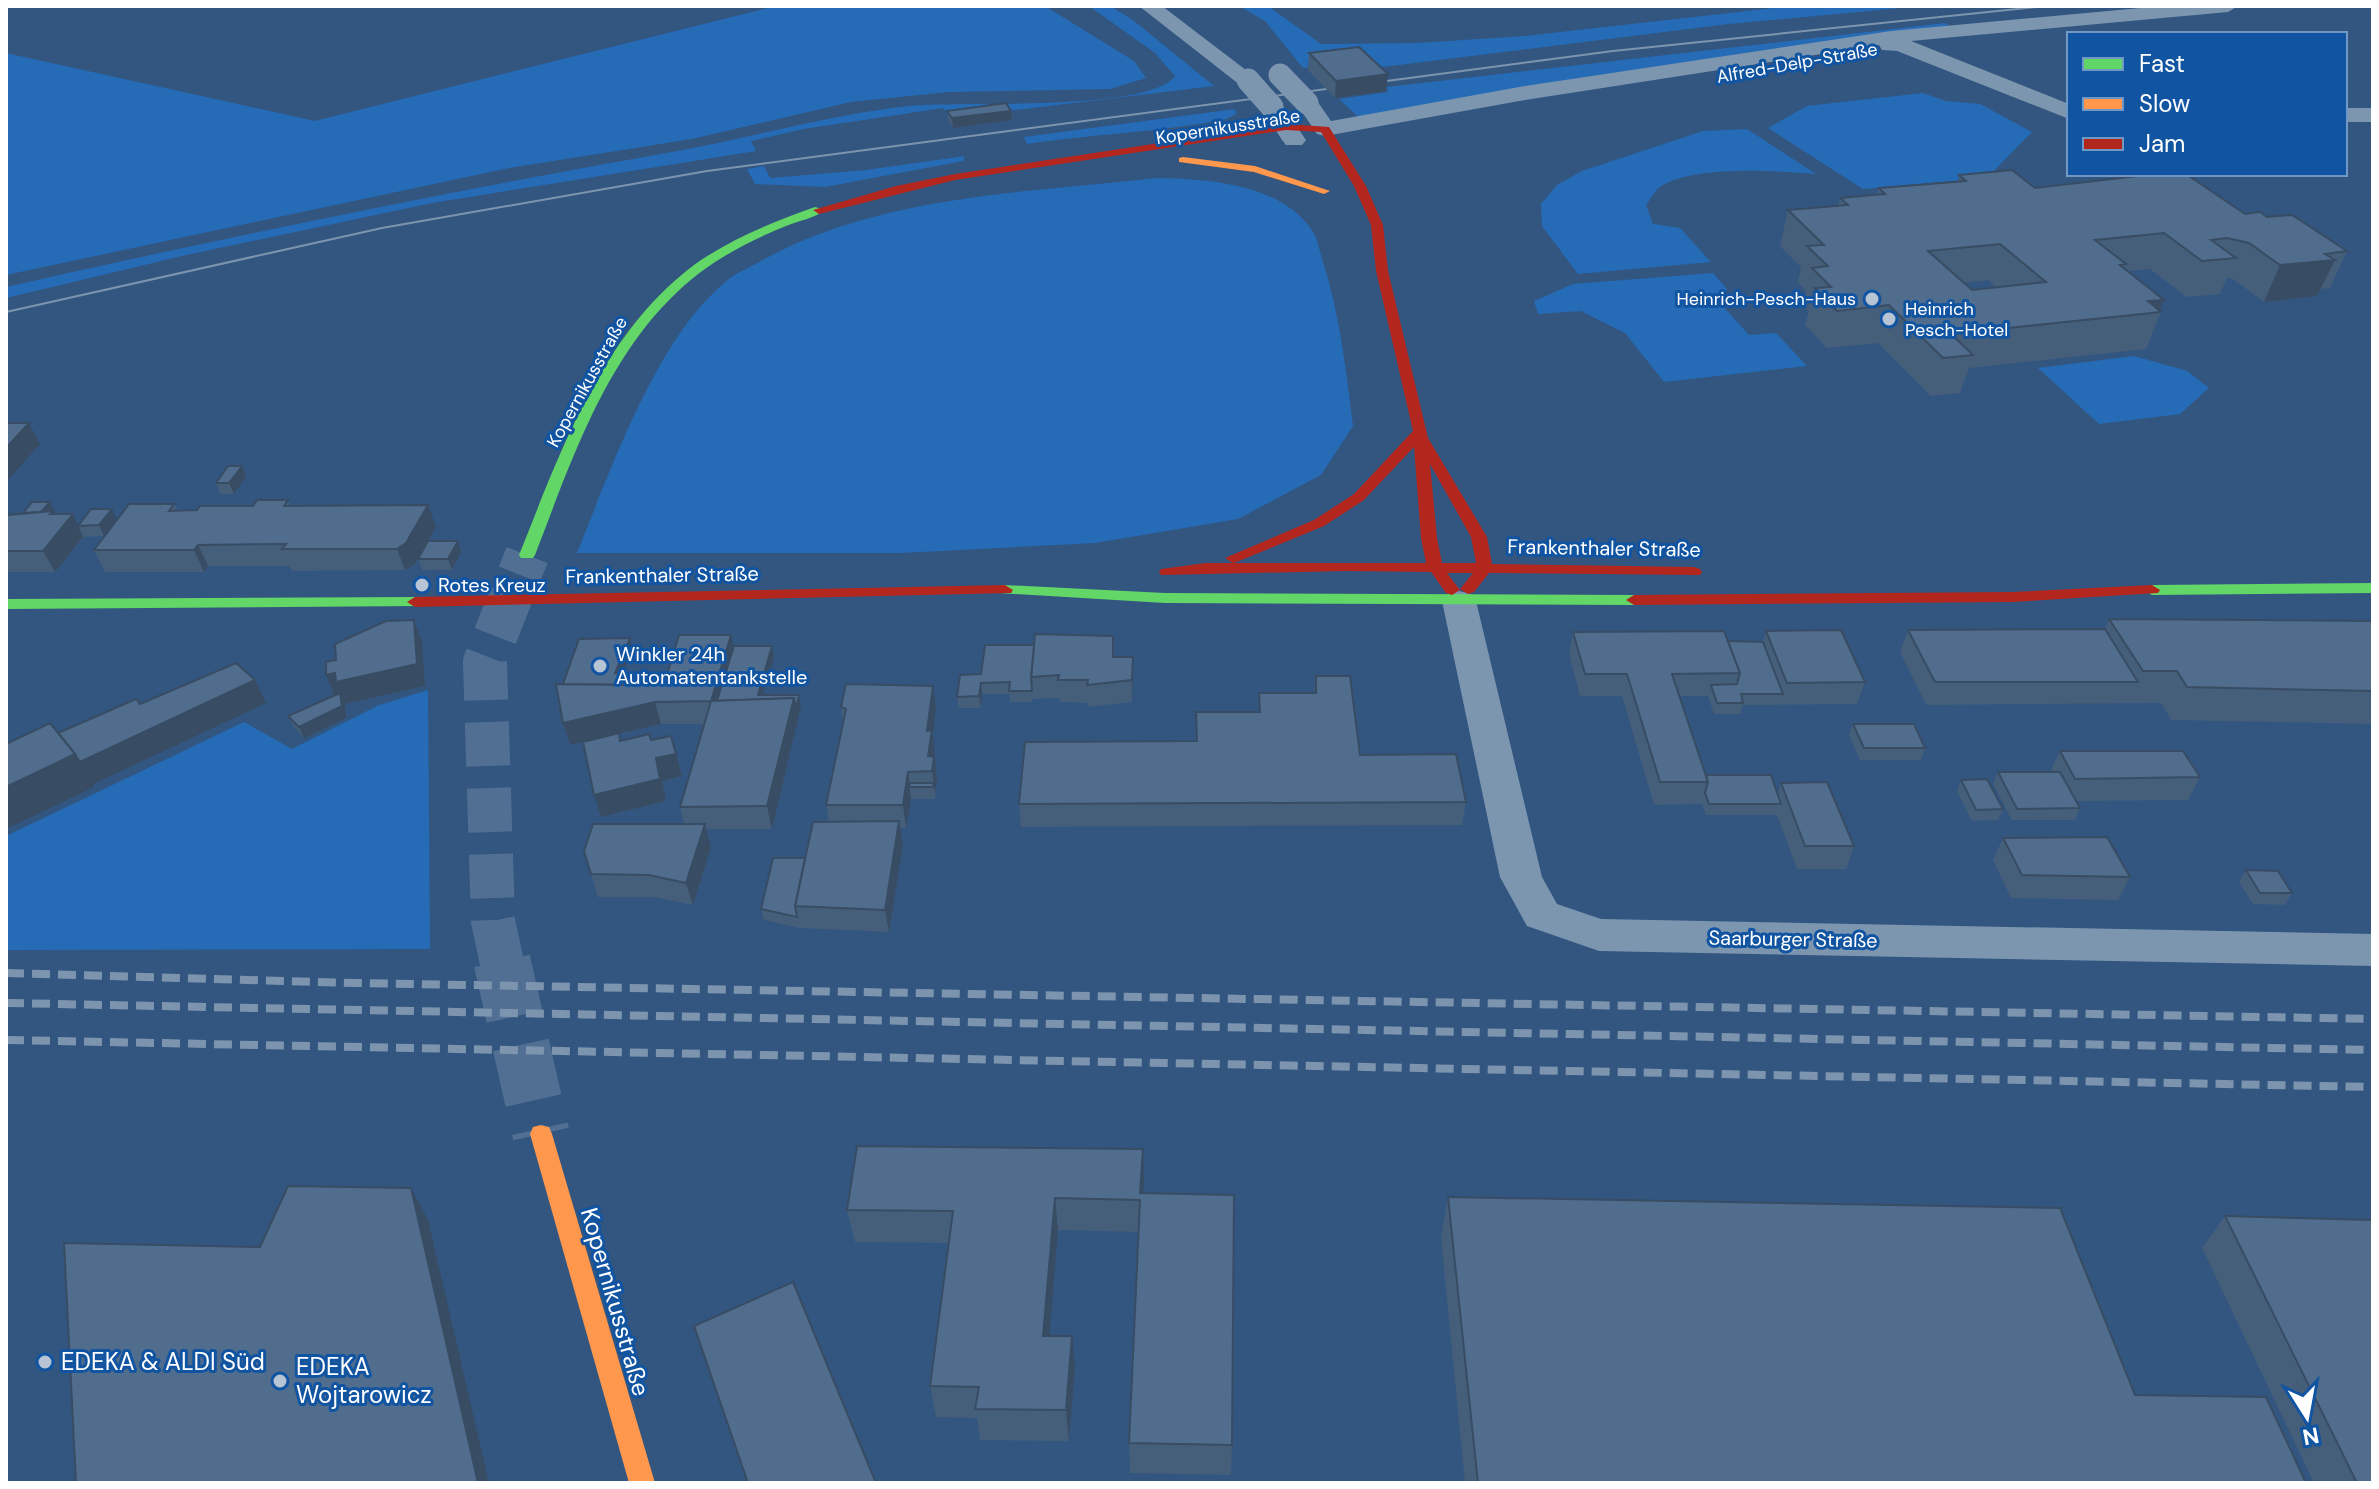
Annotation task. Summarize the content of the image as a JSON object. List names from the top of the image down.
{
  "streets": {
    "street": [
      "Alfred-Delp-Straße",
      "Kopernikusstraße",
      "Frankenthaler Straße",
      "Saarburger Straße"
    ]
  },
  "crossings": [
    ["Frankenthaler Straße", "Saarburger Straße"]
  ],
  "places": [
    "Heinrich-Pesch-Haus",
    "Heinrich Pesch-Hotel",
    "Rotes Kreuz",
    "Winkler 24h Automatentankstelle",
    "EDEKA & ALDI Süd",
    "EDEKA Wojtarowicz"
  ],
  "legend": ["Fast", "Slow", "Jam"],
  "north": "bottom"
}
